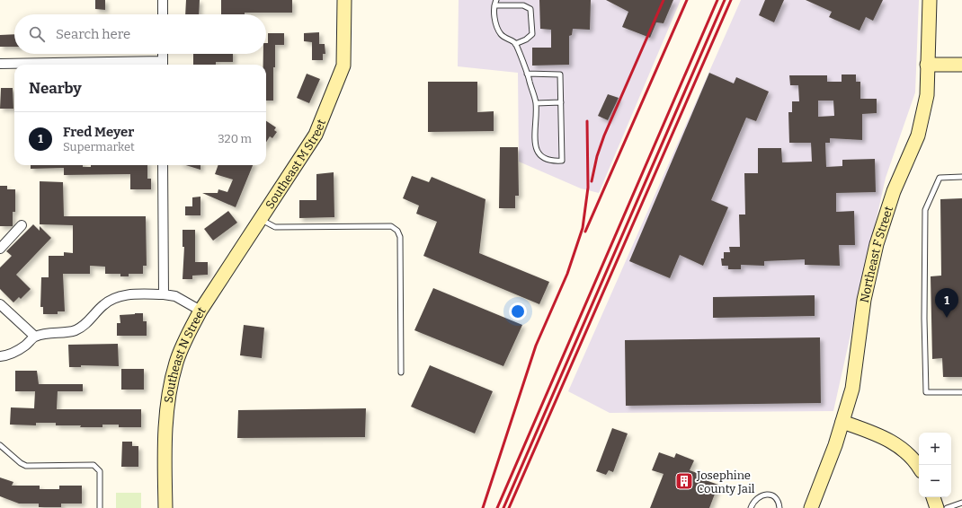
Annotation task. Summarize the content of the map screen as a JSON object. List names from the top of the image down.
{
  "streets": {
    "street": ["Southeast M Street", "Northeast F Street", "Southeast N Street"]
  },
  "crossings": [
    ["Southeast M Street", "Southeast N Street"]
  ],
  "places": {
    "building": ["Josephine County Jail"]
  },
  "page": {
    "search": "Search here",
    "heading": "Nearby",
    "list": [
      {
        "mark": "1",
        "name": "Fred Meyer",
        "note": "Supermarket",
        "value": "320 m"
      }
    ],
    "pins": "1",
    "map_buttons": ["+", "−"]
  }
}
